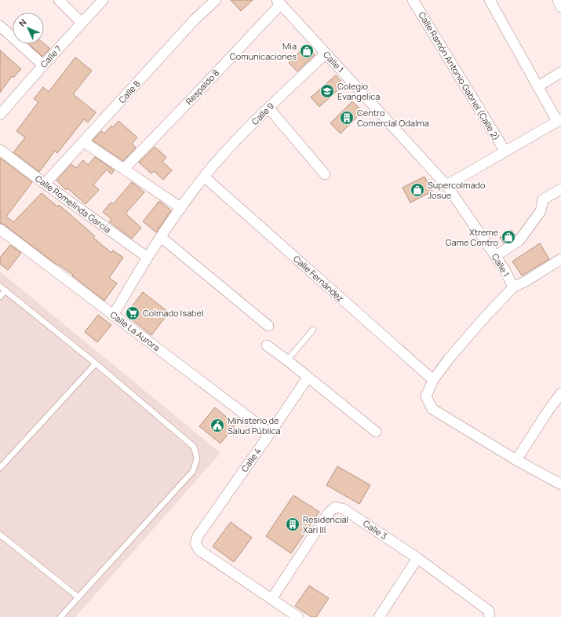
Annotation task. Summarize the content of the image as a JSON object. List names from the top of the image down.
{
  "streets": {
    "street": [
      "Calle 7",
      "Calle 1",
      "Calle Ramón Antonio Gabriel (Calle 2)",
      "Respaldo 8",
      "Calle 8",
      "Calle 9",
      "Calle Romelinda García",
      "Calle Fernández",
      "Calle La Aurora",
      "Calle 4",
      "Calle 3"
    ]
  },
  "crossings": [
    ["Calle 1", "Respaldo 8"],
    ["Calle 1", "Calle 9"],
    ["Calle 1", "Calle Fernández"],
    ["Calle 8", "Calle Romelinda García"],
    ["Calle 9", "Calle Fernández"],
    ["Calle La Aurora", "Calle 4"],
    ["Calle 4", "Calle 3"]
  ],
  "places": {
    "shop": ["Mia Comunicaciones", "Supercolmado Josue", "Xtreme Game Centro"],
    "school or university": ["Colegio Evangelica"],
    "building": ["Centro Comercial Odalma", "Residencial Xari III"],
    "supermarket": ["Colmado Isabel"],
    "public building": ["Ministerio de Salud Pública"]
  },
  "north": "top left"
}
